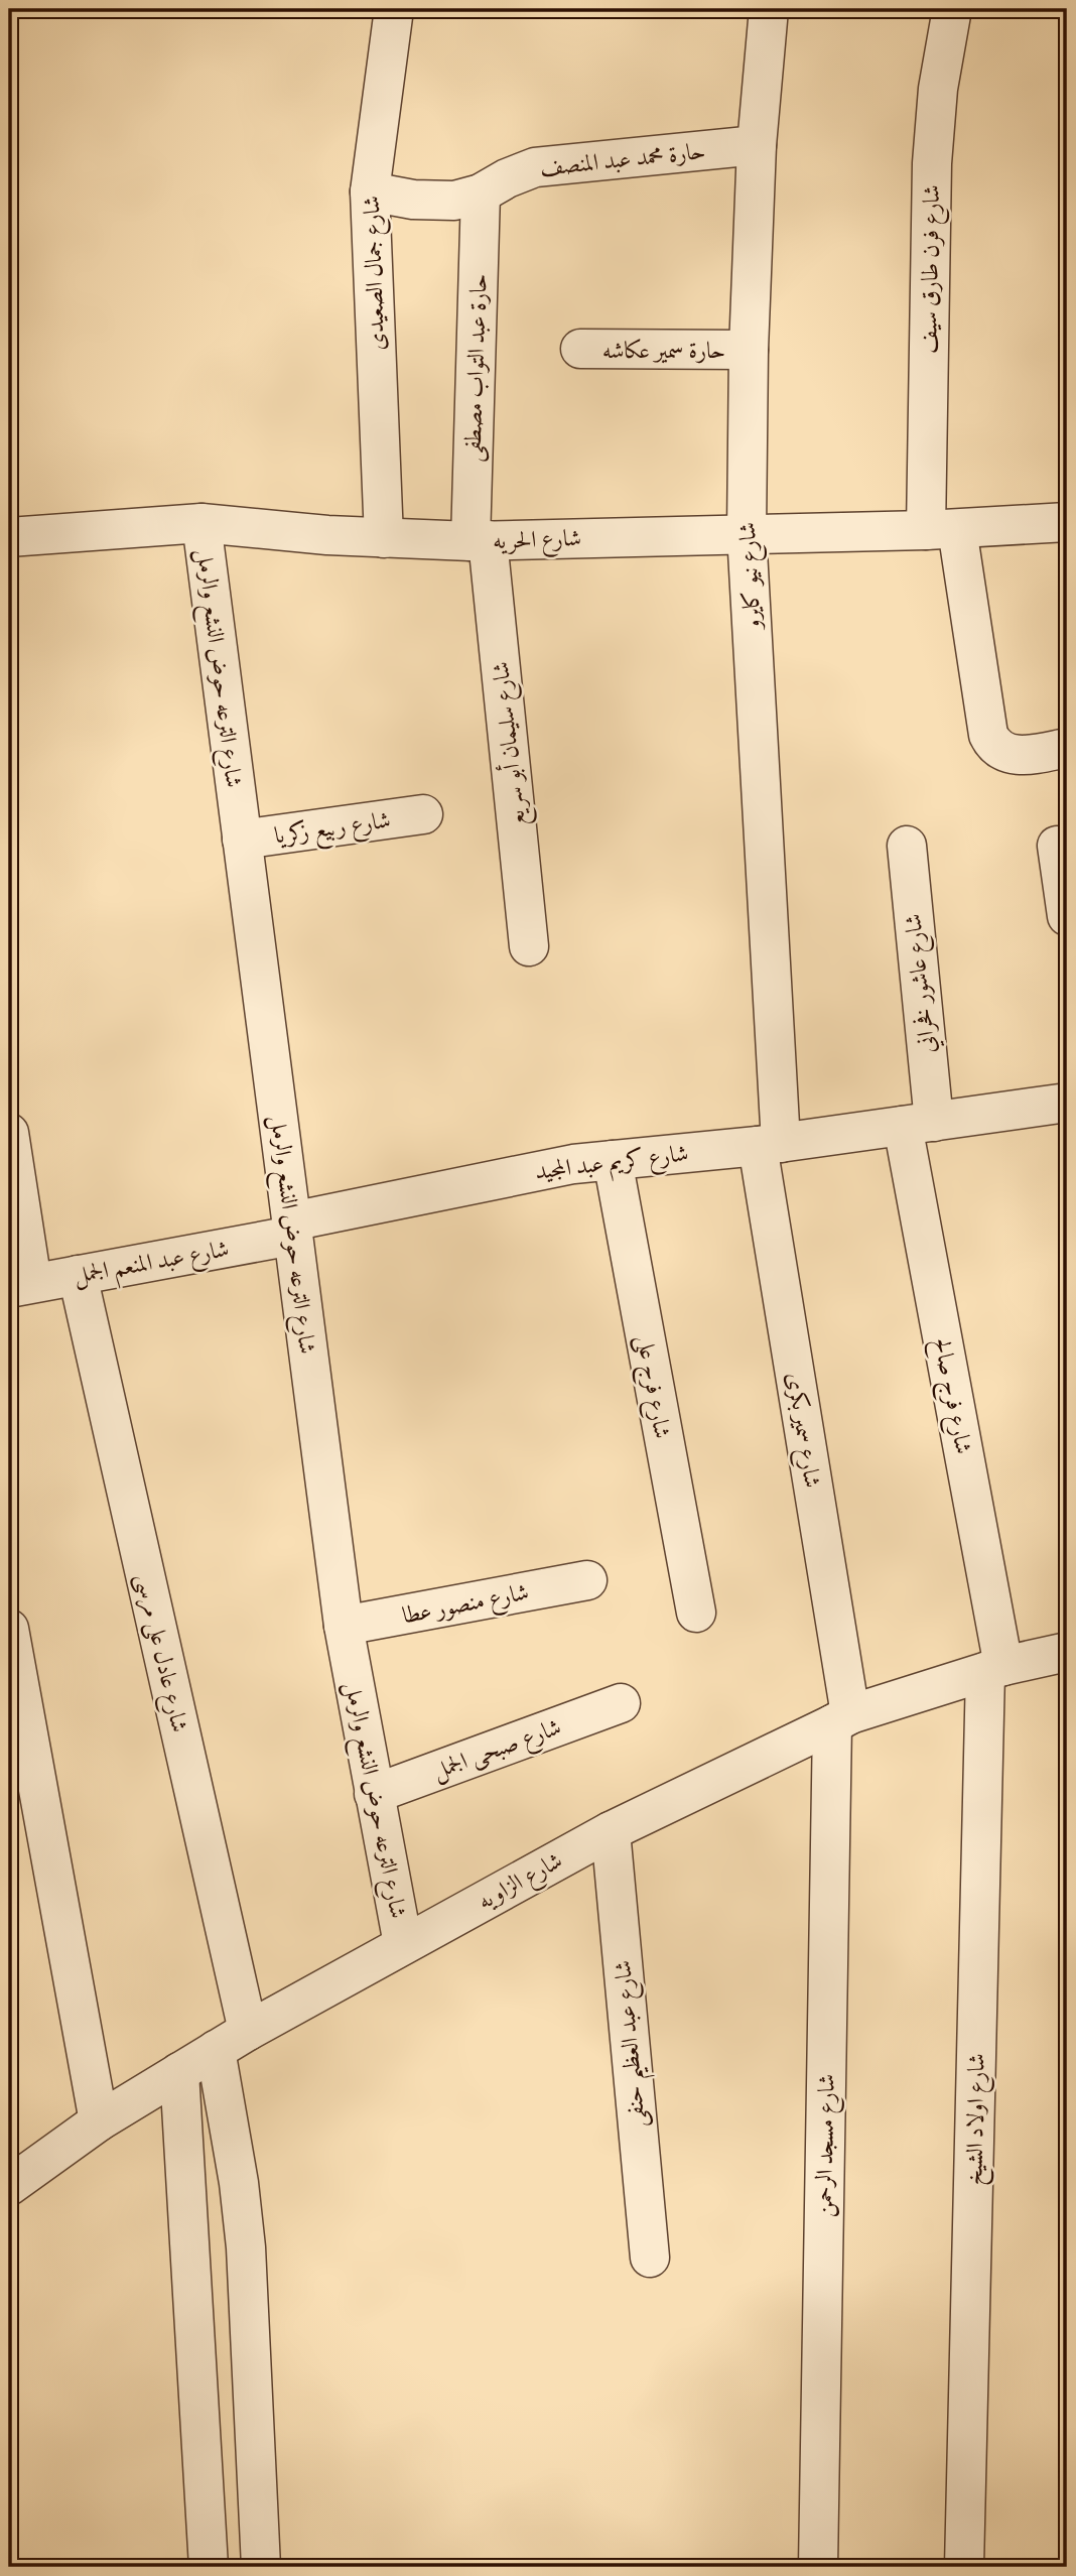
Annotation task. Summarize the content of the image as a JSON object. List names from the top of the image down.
{
  "streets": {
    "street": [
      "حارة محمد عبد المنصف",
      "شارع فرن طارق سيف",
      "شارع جمال الصعيدى",
      "حارة سمير عكاشه",
      "حارة عبد التواب مصطفى",
      "شارع الحريه",
      "شارع نيو كايرو",
      "شارع الترعه حوض النشع والرمل",
      "شارع سليمان أبو سريع",
      "شارع ربيع زكريا",
      "شارع عاشور فخراني",
      "شارع كريم عبد المجيد",
      "شارع عبد المنعم الجمل",
      "شارع فرج على",
      "شارع فرج صالح",
      "شارع سمير بكرى",
      "شارع منصور عطا",
      "شارع عادل على مرسى",
      "شارع صبحى الجمل",
      "شارع الزاويه",
      "شارع عبد العظيم حنفى",
      "شارع اولاد الشيخ",
      "شارع مسجد الرحمن"
    ]
  },
  "crossings": [
    ["حارة محمد عبد المنصف", "شارع جمال الصعيدى"],
    ["حارة محمد عبد المنصف", "حارة عبد التواب مصطفى"],
    ["حارة محمد عبد المنصف", "شارع نيو كايرو"],
    ["شارع فرن طارق سيف", "شارع الحريه"],
    ["شارع جمال الصعيدى", "شارع الحريه"],
    ["حارة سمير عكاشه", "شارع نيو كايرو"],
    ["حارة عبد التواب مصطفى", "شارع الحريه"],
    ["حارة عبد التواب مصطفى", "شارع سليمان أبو سريع"],
    ["شارع الحريه", "شارع نيو كايرو"],
    ["شارع الحريه", "شارع الترعه حوض النشع والرمل"],
    ["شارع الحريه", "شارع سليمان أبو سريع"],
    ["شارع نيو كايرو", "شارع كريم عبد المجيد"],
    ["شارع نيو كايرو", "شارع سمير بكرى"],
    ["شارع الترعه حوض النشع والرمل", "شارع ربيع زكريا"],
    ["شارع الترعه حوض النشع والرمل", "شارع كريم عبد المجيد"],
    ["شارع الترعه حوض النشع والرمل", "شارع عبد المنعم الجمل"],
    ["شارع الترعه حوض النشع والرمل", "شارع منصور عطا"],
    ["شارع الترعه حوض النشع والرمل", "شارع صبحى الجمل"],
    ["شارع الترعه حوض النشع والرمل", "شارع الزاويه"],
    ["شارع عاشور فخراني", "شارع كريم عبد المجيد"],
    ["شارع عاشور فخراني", "شارع فرج صالح"],
    ["شارع كريم عبد المجيد", "شارع عبد المنعم الجمل"],
    ["شارع كريم عبد المجيد", "شارع فرج على"],
    ["شارع كريم عبد المجيد", "شارع فرج صالح"],
    ["شارع كريم عبد المجيد", "شارع سمير بكرى"],
    ["شارع عبد المنعم الجمل", "شارع عادل على مرسى"],
    ["شارع فرج صالح", "شارع الزاويه"],
    ["شارع فرج صالح", "شارع اولاد الشيخ"],
    ["شارع سمير بكرى", "شارع الزاويه"],
    ["شارع سمير بكرى", "شارع مسجد الرحمن"],
    ["شارع عادل على مرسى", "شارع الزاويه"],
    ["شارع الزاويه", "شارع عبد العظيم حنفى"],
    ["شارع الزاويه", "شارع اولاد الشيخ"],
    ["شارع الزاويه", "شارع مسجد الرحمن"]
  ]
}
